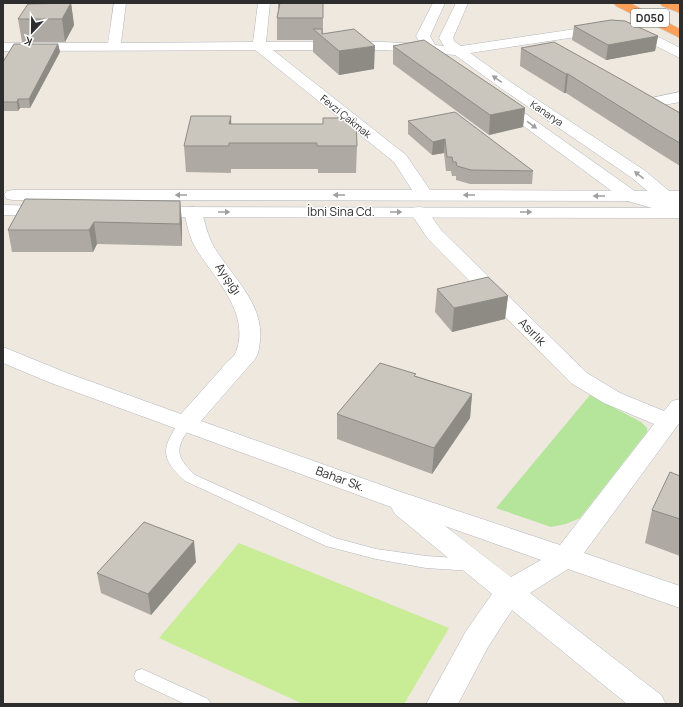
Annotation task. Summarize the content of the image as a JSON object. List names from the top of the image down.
{
  "streets": {
    "highway": ["D050"],
    "street": [
      "Kanarya",
      "Fevzi Çakmak",
      "İbni Sina Cd.",
      "Ayışığı",
      "Asırlık",
      "Bahar Sk."
    ]
  },
  "crossings": [
    ["Kanarya", "İbni Sina Cd."],
    ["Fevzi Çakmak", "İbni Sina Cd."],
    ["Fevzi Çakmak", "Asırlık"],
    ["İbni Sina Cd.", "Ayışığı"],
    ["İbni Sina Cd.", "Asırlık"],
    ["Ayışığı", "Bahar Sk."]
  ],
  "north": "bottom"
}
